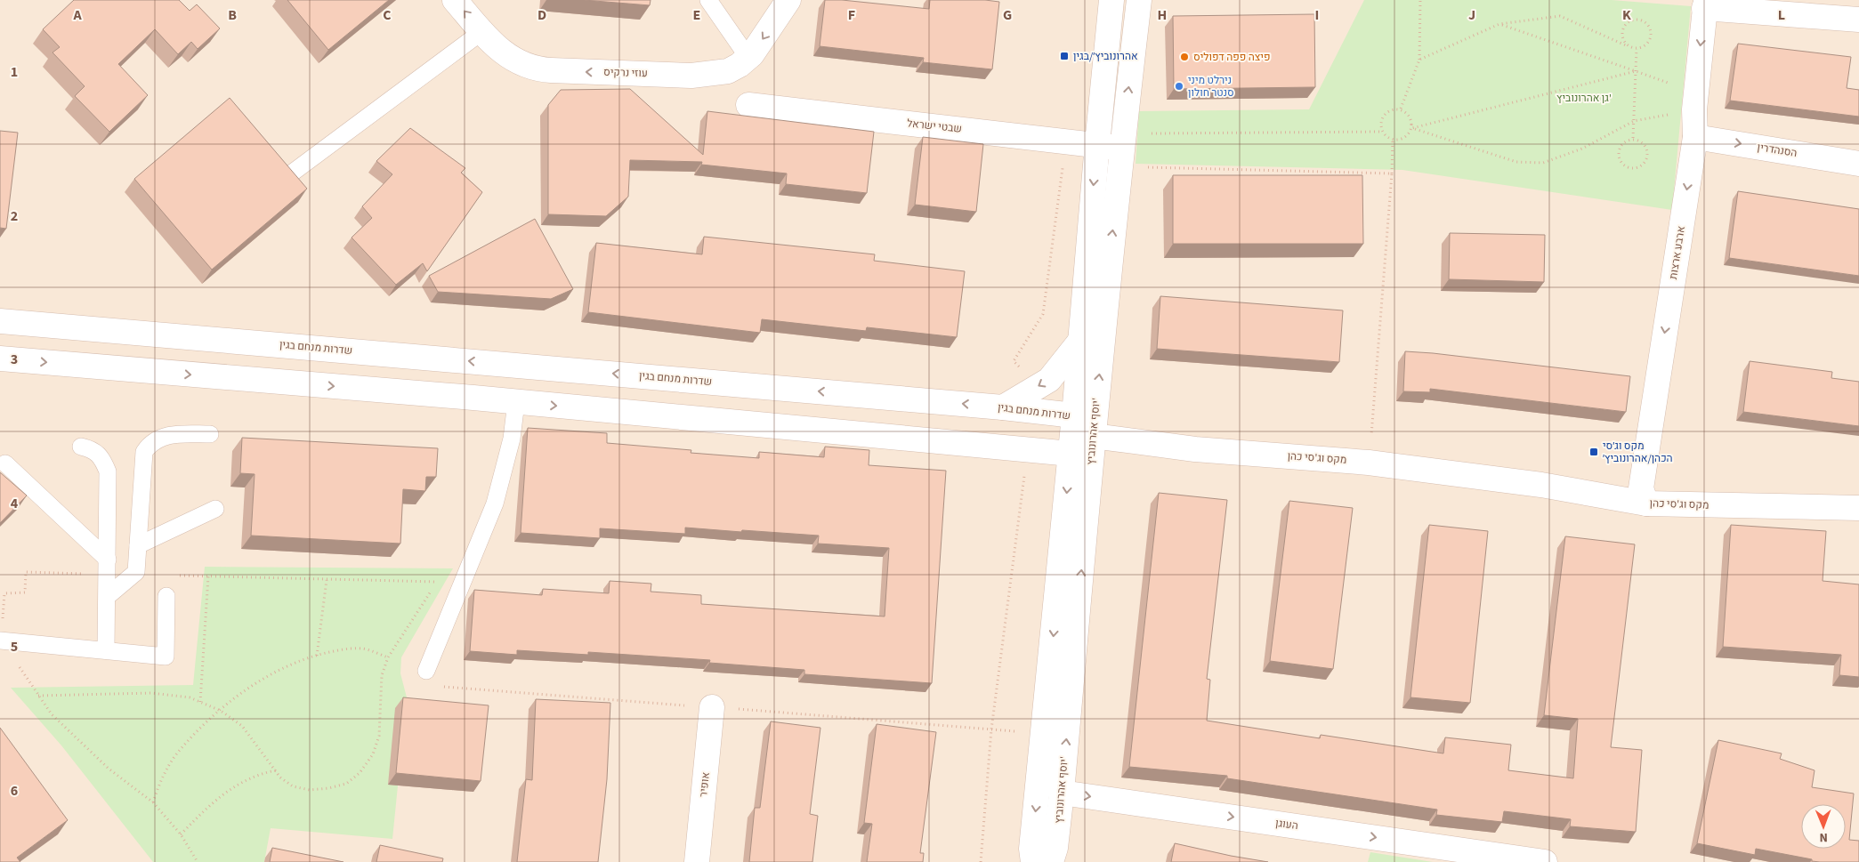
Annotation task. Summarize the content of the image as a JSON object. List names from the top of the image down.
{
  "streets": {
    "street": [
      "עוזי נרקיס",
      "שבטי ישראל",
      "הסנהדרין",
      "ארבע ארצות",
      "שדרות מנחם בגין",
      "יוסף אהרונוביץ'",
      "מקס וג'סי כהן",
      "אופיר",
      "העוגן"
    ]
  },
  "crossings": [
    ["שבטי ישראל", "יוסף אהרונוביץ'"],
    ["הסנהדרין", "ארבע ארצות"],
    ["ארבע ארצות", "מקס וג'סי כהן"],
    ["שדרות מנחם בגין", "יוסף אהרונוביץ'"],
    ["שדרות מנחם בגין", "מקס וג'סי כהן"],
    ["יוסף אהרונוביץ'", "מקס וג'סי כהן"],
    ["יוסף אהרונוביץ'", "העוגן"]
  ],
  "one_way": ["עוזי נרקיס", "ארבע ארצות", "העוגן"],
  "parks": ["גן אהרונוביץ'"],
  "places": {
    "transit": ["אהרונוביץ׳/בגין", "מקס וג׳סי הכהן/אהרונוביץ׳"],
    "other": ["פיצה פפה דפוליס", "נירלט מיני סנטר חולון"]
  },
  "north": "bottom",
  "grid": {
    "columns": [
      "A",
      "B",
      "C",
      "D",
      "E",
      "F",
      "G",
      "H",
      "I",
      "J",
      "K",
      "L"
    ],
    "rows": [
      "1",
      "2",
      "3",
      "4",
      "5",
      "6"
    ]
  }
}
